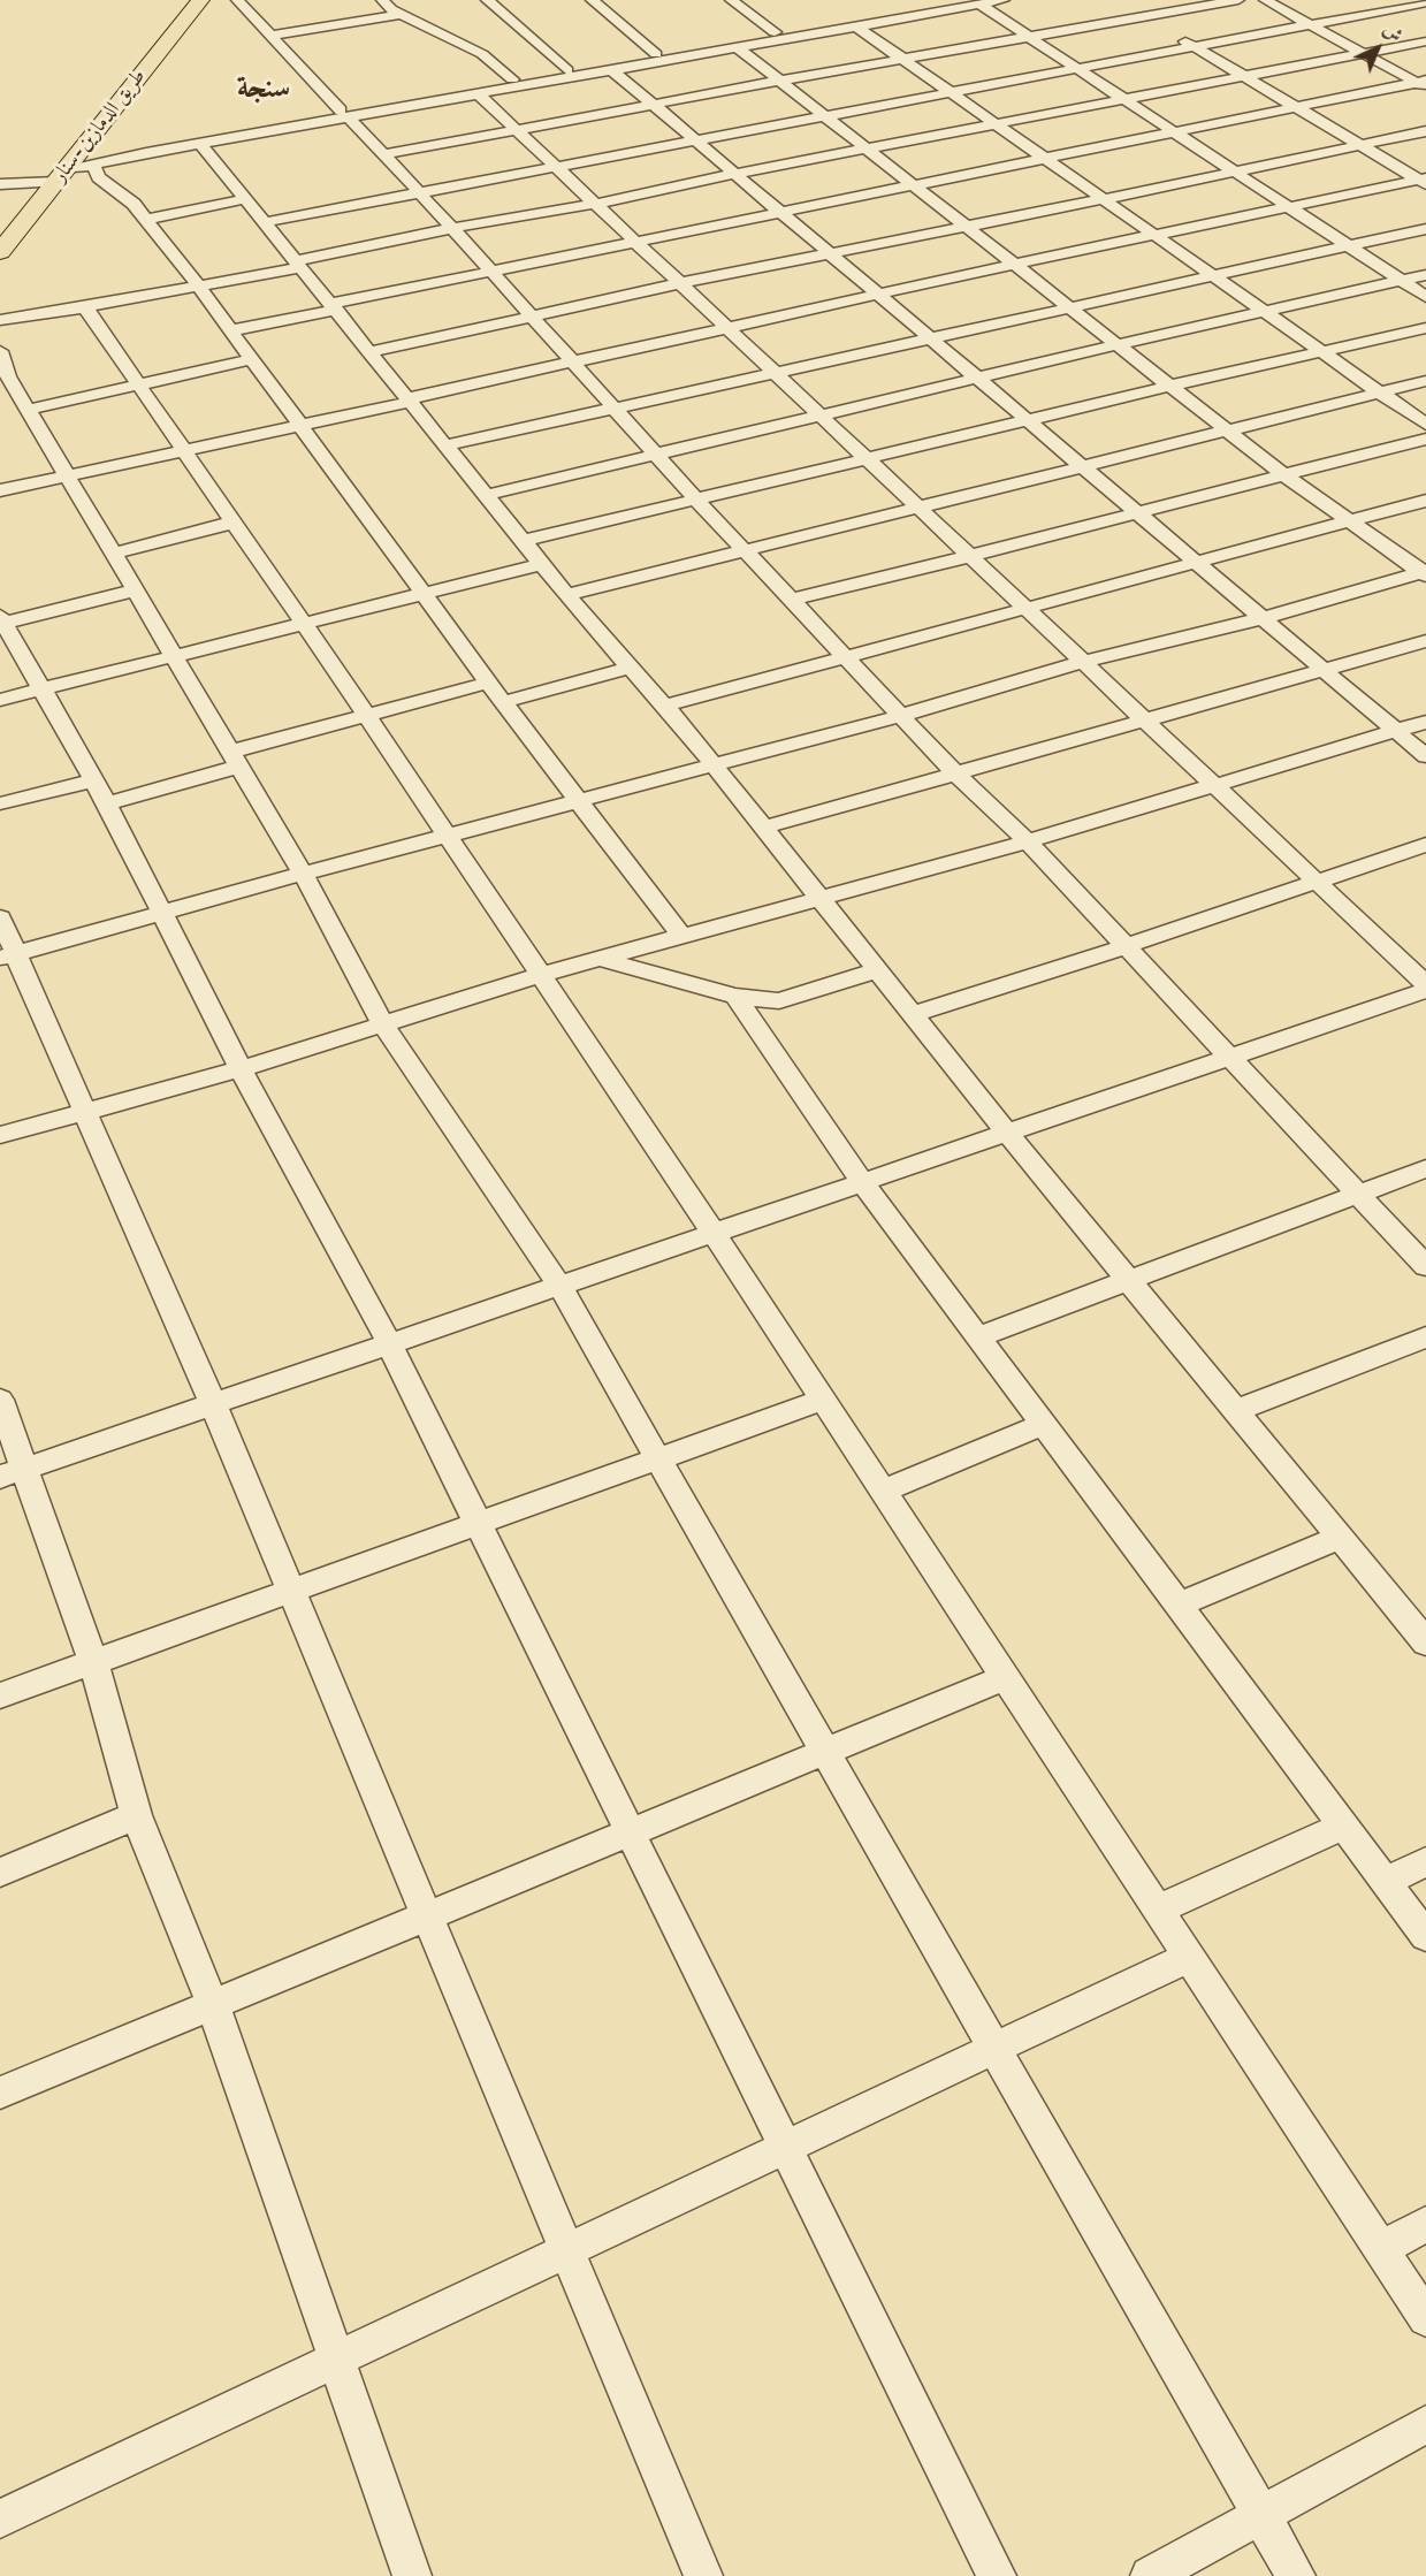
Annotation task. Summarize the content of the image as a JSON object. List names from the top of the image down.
{
  "streets": {
    "highway": ["طريق الدمازين-سنار"]
  },
  "districts": ["سنجة"],
  "north": "top right"
}
